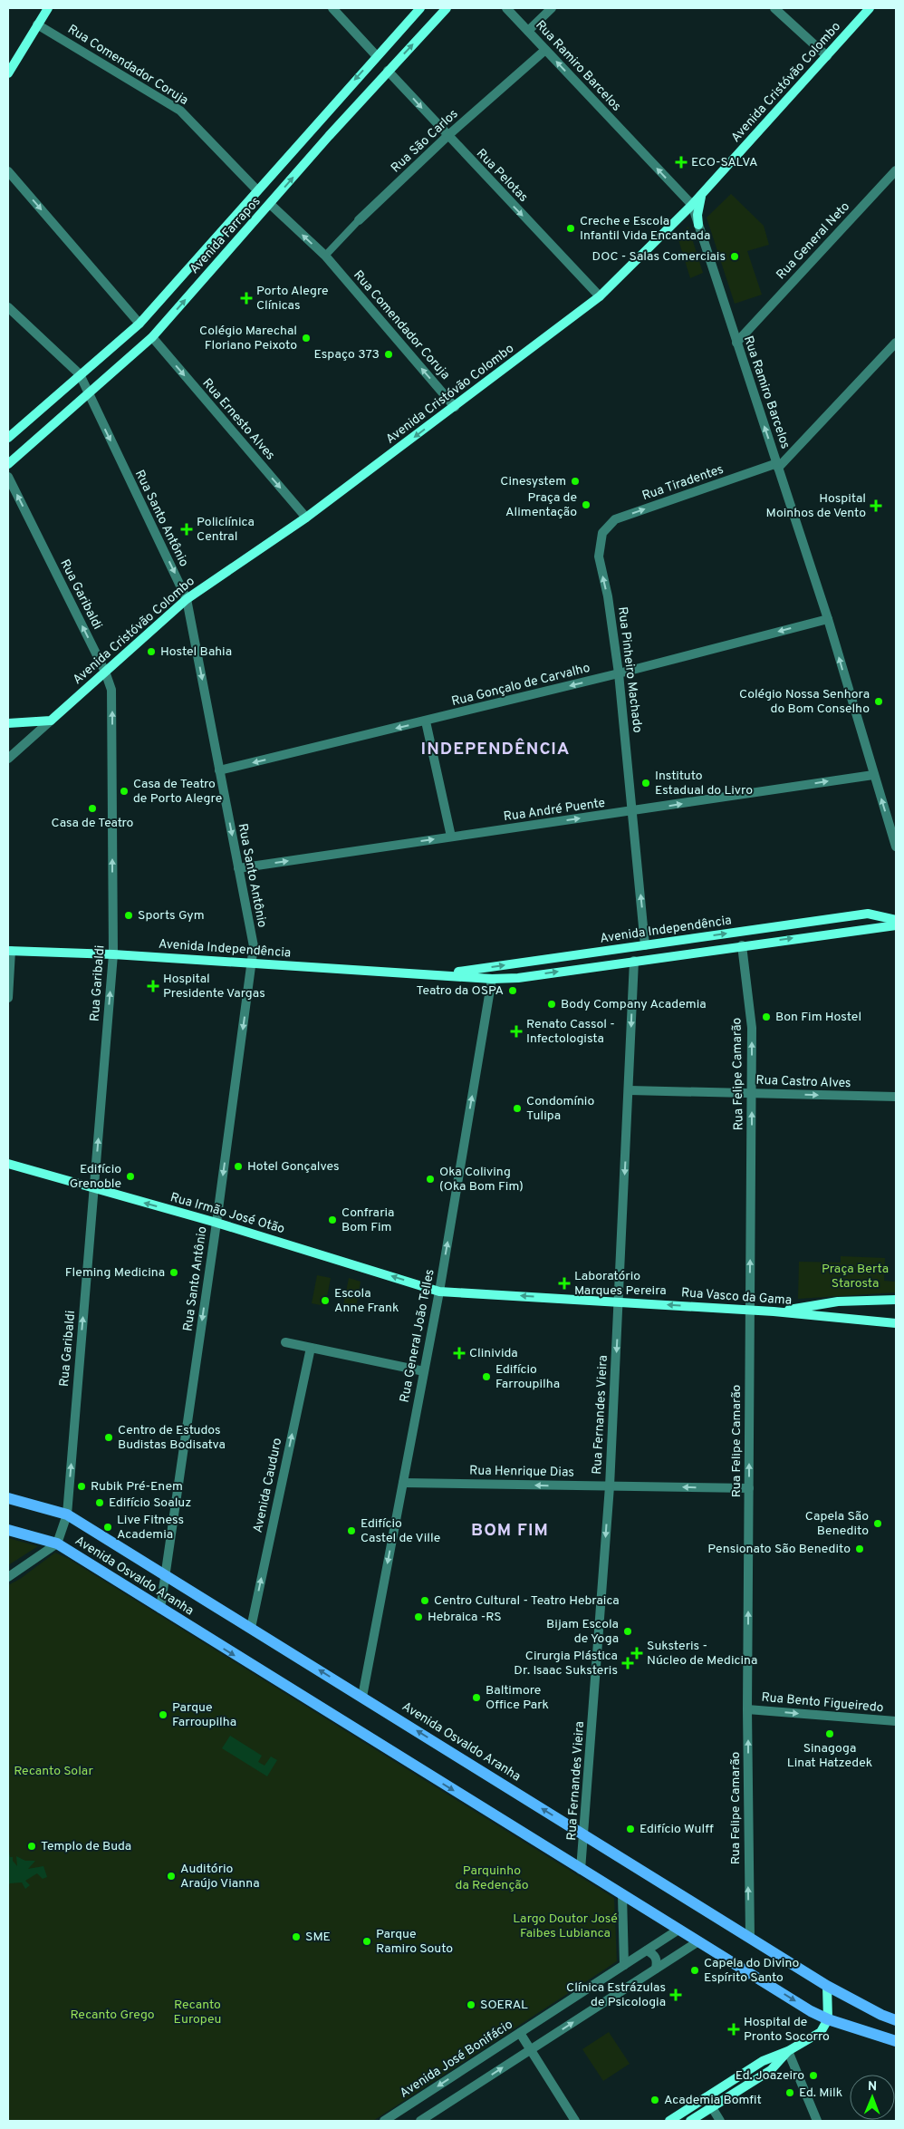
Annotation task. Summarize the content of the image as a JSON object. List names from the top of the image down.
{
  "streets": {
    "main road": [
      "Avenida Cristóvão Colombo",
      "Avenida Farrapos",
      "Avenida Independência",
      "Rua Irmão José Otão",
      "Rua Vasco da Gama",
      "Avenida Osvaldo Aranha"
    ],
    "street": [
      "Rua Comendador Coruja",
      "Rua Ramiro Barcelos",
      "Rua São Carlos",
      "Rua Pelotas",
      "Rua General Neto",
      "Rua Ernesto Alves",
      "Rua Tiradentes",
      "Rua Santo Antônio",
      "Rua Garibaldi",
      "Rua Pinheiro Machado",
      "Rua Gonçalo de Carvalho",
      "Rua André Puente",
      "Rua Felipe Camarão",
      "Rua Castro Alves",
      "Rua General João Telles",
      "Rua Fernandes Vieira",
      "Rua Henrique Dias",
      "Avenida Cauduro",
      "Rua Bento Figueiredo",
      "Avenida José Bonifácio"
    ]
  },
  "crossings": [
    ["Rua Comendador Coruja", "Avenida Cristóvão Colombo"],
    ["Rua Comendador Coruja", "Rua São Carlos"],
    ["Rua Comendador Coruja", "Avenida Farrapos"],
    ["Rua Ramiro Barcelos", "Avenida Cristóvão Colombo"],
    ["Rua Ramiro Barcelos", "Rua São Carlos"],
    ["Rua Ramiro Barcelos", "Rua General Neto"],
    ["Rua Ramiro Barcelos", "Rua Tiradentes"],
    ["Rua Ramiro Barcelos", "Rua Gonçalo de Carvalho"],
    ["Rua Ramiro Barcelos", "Rua André Puente"],
    ["Avenida Cristóvão Colombo", "Rua Pelotas"],
    ["Avenida Cristóvão Colombo", "Rua Ernesto Alves"],
    ["Avenida Cristóvão Colombo", "Rua Santo Antônio"],
    ["Avenida Cristóvão Colombo", "Rua Garibaldi"],
    ["Rua São Carlos", "Rua Pelotas"],
    ["Rua Pelotas", "Avenida Farrapos"],
    ["Avenida Farrapos", "Rua Ernesto Alves"],
    ["Avenida Farrapos", "Rua Santo Antônio"],
    ["Rua Tiradentes", "Rua Pinheiro Machado"],
    ["Rua Santo Antônio", "Rua Gonçalo de Carvalho"],
    ["Rua Santo Antônio", "Rua André Puente"],
    ["Rua Santo Antônio", "Avenida Independência"],
    ["Rua Santo Antônio", "Rua Irmão José Otão"],
    ["Rua Santo Antônio", "Avenida Osvaldo Aranha"],
    ["Rua Garibaldi", "Avenida Independência"],
    ["Rua Garibaldi", "Rua Irmão José Otão"],
    ["Rua Garibaldi", "Avenida Osvaldo Aranha"],
    ["Rua Pinheiro Machado", "Rua Gonçalo de Carvalho"],
    ["Rua Pinheiro Machado", "Rua André Puente"],
    ["Rua Pinheiro Machado", "Avenida Independência"],
    ["Avenida Independência", "Rua Felipe Camarão"],
    ["Avenida Independência", "Rua General João Telles"],
    ["Avenida Independência", "Rua Fernandes Vieira"],
    ["Rua Felipe Camarão", "Rua Castro Alves"],
    ["Rua Felipe Camarão", "Rua Vasco da Gama"],
    ["Rua Felipe Camarão", "Rua Henrique Dias"],
    ["Rua Felipe Camarão", "Avenida Osvaldo Aranha"],
    ["Rua Felipe Camarão", "Rua Bento Figueiredo"],
    ["Rua Castro Alves", "Rua Fernandes Vieira"],
    ["Rua Irmão José Otão", "Rua Vasco da Gama"],
    ["Rua Irmão José Otão", "Rua General João Telles"],
    ["Rua Vasco da Gama", "Rua General João Telles"],
    ["Rua Vasco da Gama", "Rua Fernandes Vieira"],
    ["Rua General João Telles", "Rua Henrique Dias"],
    ["Rua General João Telles", "Avenida Osvaldo Aranha"],
    ["Rua Fernandes Vieira", "Rua Henrique Dias"],
    ["Rua Fernandes Vieira", "Avenida Osvaldo Aranha"],
    ["Avenida Cauduro", "Avenida Osvaldo Aranha"],
    ["Avenida Osvaldo Aranha", "Avenida José Bonifácio"]
  ],
  "one_way": [
    "Rua Comendador Coruja",
    "Rua Ramiro Barcelos",
    "Rua Pelotas",
    "Rua Ernesto Alves",
    "Rua Tiradentes",
    "Rua Santo Antônio",
    "Rua Garibaldi",
    "Rua Pinheiro Machado",
    "Rua Gonçalo de Carvalho",
    "Rua André Puente",
    "Avenida Independência",
    "Rua Felipe Camarão",
    "Rua Castro Alves",
    "Rua Irmão José Otão",
    "Rua Vasco da Gama",
    "Rua Fernandes Vieira",
    "Rua Henrique Dias",
    "Avenida Cauduro",
    "Rua Bento Figueiredo"
  ],
  "districts": ["INDEPENDÊNCIA", "BOM FIM"],
  "parks": [
    "Praça Berta Starosta",
    "Recanto Solar",
    "Parquinho da Redenção",
    "Largo Doutor José Faibes Lubianca",
    "Recanto Europeu",
    "Recanto Grego"
  ],
  "places": {
    "health": [
      "ECO-SALVA",
      "Porto Alegre Clínicas",
      "Hospital Moinhos de Vento",
      "Policlínica Central",
      "Hospital Presidente Vargas",
      "Renato Cassol - Infectologista",
      "Laboratório Marques Pereira",
      "Clinivida",
      "Suksteris - Núcleo de Medicina",
      "Cirurgia Plástica Dr. Isaac Suksteris",
      "Clínica Estrázulas de Psicologia",
      "Hospital de Pronto Socorro"
    ],
    "other": [
      "Creche e Escola Infantil Vida Encantada",
      "DOC - Salas Comerciais",
      "Colégio Marechal Floriano Peixoto",
      "Espaço 373",
      "Cinesystem",
      "Praça de Alimentação",
      "Hostel Bahia",
      "Colégio Nossa Senhora do Bom Conselho",
      "Instituto Estadual do Livro",
      "Casa de Teatro de Porto Alegre",
      "Casa de Teatro",
      "Sports Gym",
      "Teatro da OSPA",
      "Body Company Academia",
      "Bon Fim Hostel",
      "Condomínio Tulipa",
      "Hotel Gonçalves",
      "Edifício Grenoble",
      "Oka Coliving (Oka Bom Fim)",
      "Confraria Bom Fim",
      "Fleming Medicina",
      "Escola Anne Frank",
      "Edifício Farroupilha",
      "Centro de Estudos Budistas Bodisatva",
      "Rubik Pré-Enem",
      "Edifício Soaluz",
      "Capela São Benedito",
      "Live Fitness Academia",
      "Edifício Castel de Ville",
      "Pensionato São Benedito",
      "Centro Cultural - Teatro Hebraica",
      "Hebraica -RS",
      "Bijam Escola de Yoga",
      "Baltimore Office Park",
      "Parque Farroupilha",
      "Sinagoga Linat Hatzedek",
      "Edifício Wulff",
      "Templo de Buda",
      "Auditório Araújo Vianna",
      "SME",
      "Parque Ramiro Souto",
      "Capela do Divino Espírito Santo",
      "SOERAL",
      "Ed. Joazeiro",
      "Ed. Milk",
      "Academia Bomfit"
    ]
  },
  "north": "top"
}
